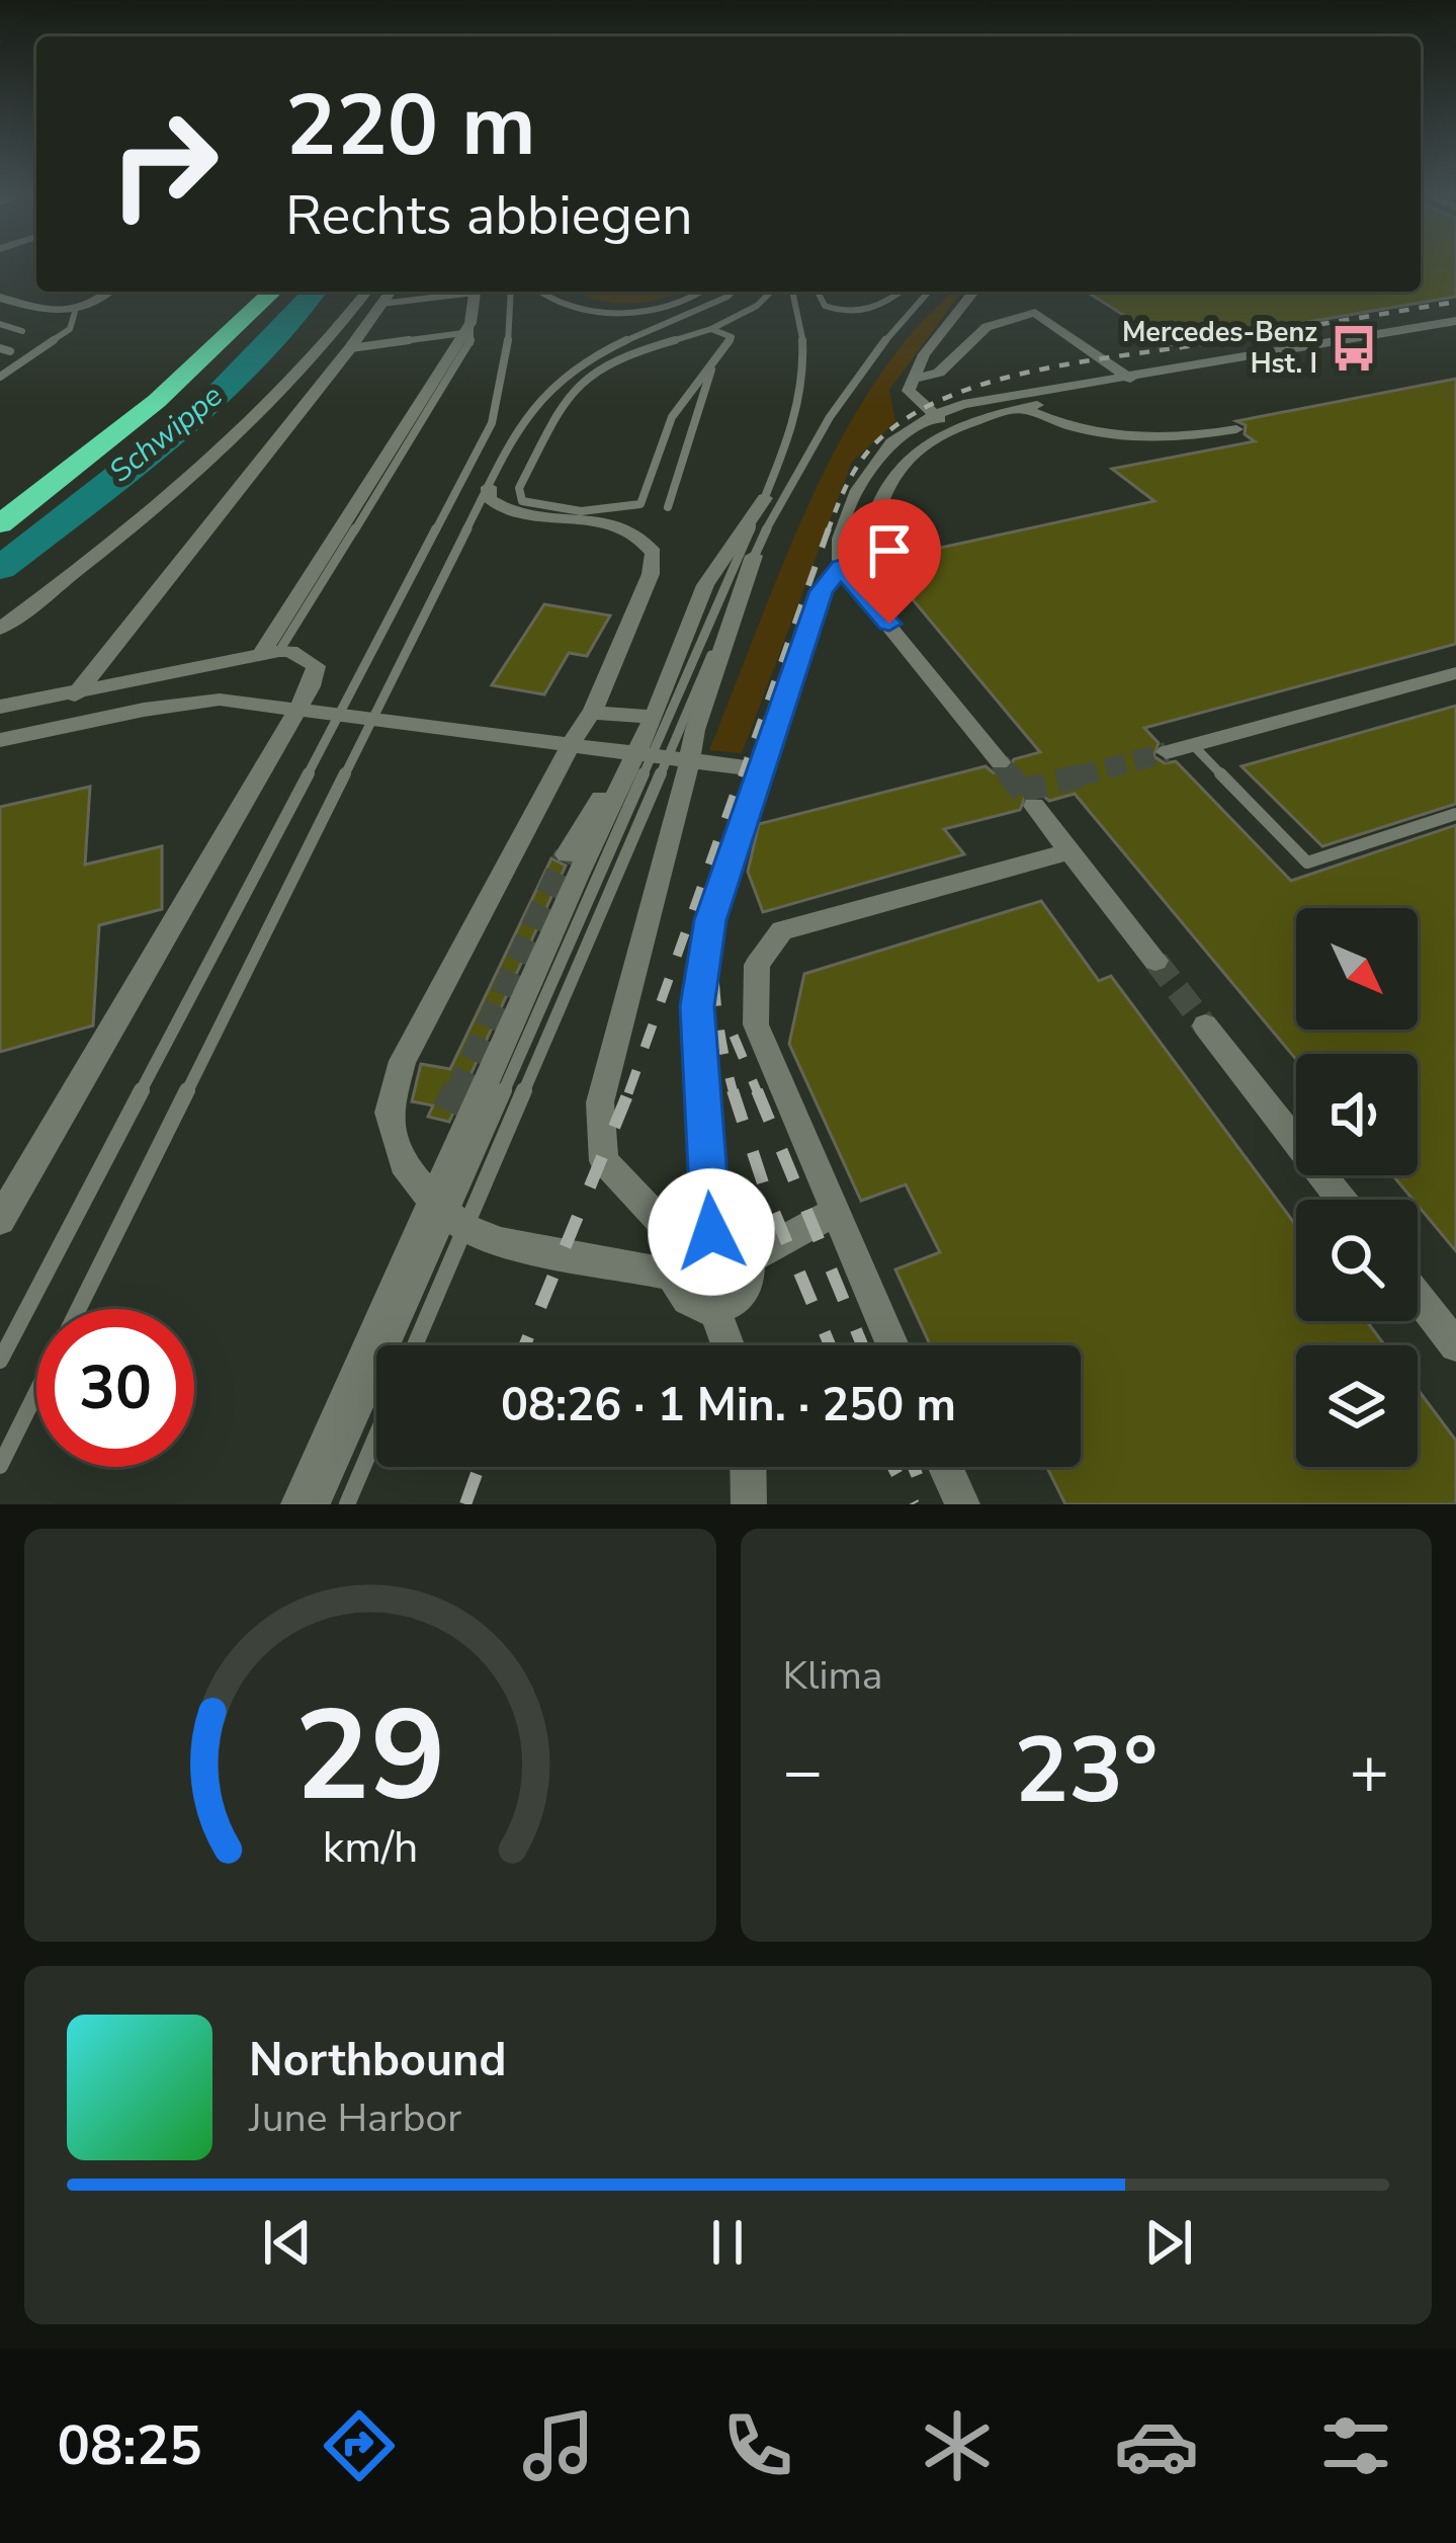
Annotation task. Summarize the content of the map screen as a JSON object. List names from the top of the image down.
{
  "water": ["Schwippe"],
  "places": {
    "bus stop": ["Mercedes-Benz Hst. I"]
  },
  "north": "bottom right",
  "page": {
    "turn": ["220 m", "Rechts abbiegen"],
    "limit": "30",
    "trip": "08:26 · 1 Min. · 250 m",
    "tile": "Klima",
    "heat": ["−", "23°", "+"],
    "song": ["Northbound", "June Harbor"],
    "tabs": "08:25",
    "gauge": ["29", "km/h"]
  }
}
